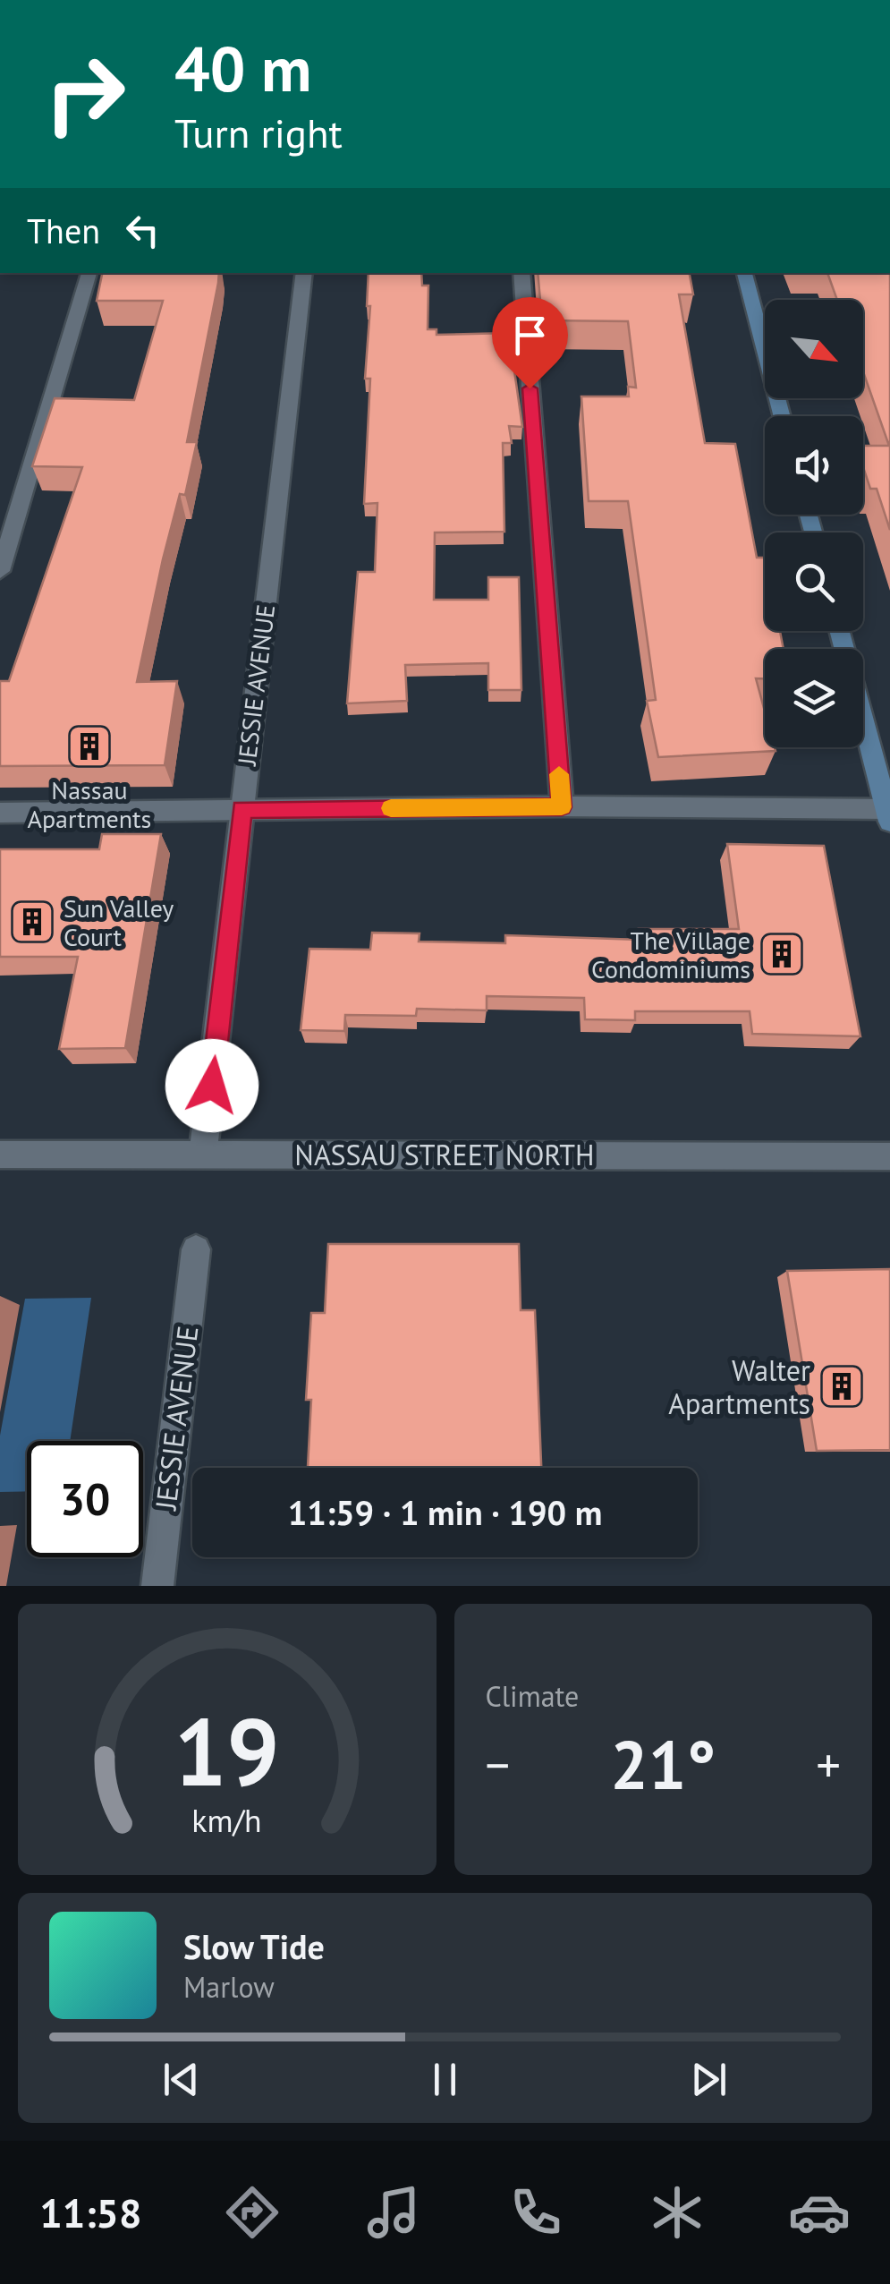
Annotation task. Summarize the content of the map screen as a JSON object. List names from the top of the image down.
{
  "streets": {
    "street": ["JESSIE AVENUE", "NASSAU STREET NORTH"]
  },
  "crossings": [
    ["JESSIE AVENUE", "NASSAU STREET NORTH"]
  ],
  "places": {
    "building": [
      "Nassau Apartments",
      "Sun Valley Court",
      "The Village Condominiums",
      "Walter Apartments"
    ]
  },
  "north": "bottom right",
  "page": {
    "turn": ["40 m", "Turn right"],
    "then": "Then",
    "limit": "30",
    "trip": "11:59 · 1 min · 190 m",
    "tile": "Climate",
    "heat": ["−", "21°", "+"],
    "song": ["Slow Tide", "Marlow"],
    "tabs": "11:58",
    "gauge": ["19", "km/h"]
  }
}
